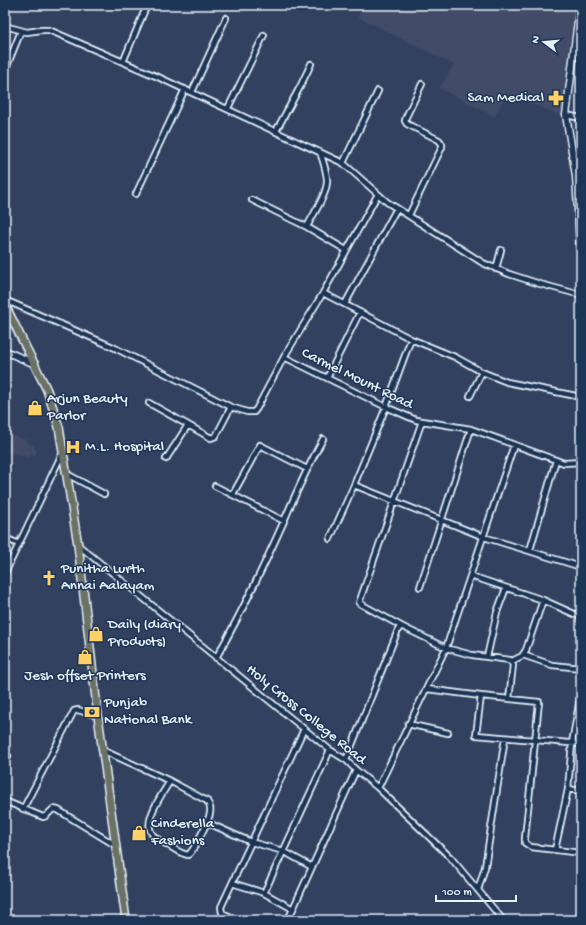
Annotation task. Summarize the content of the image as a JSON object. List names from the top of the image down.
{
  "streets": {
    "street": ["Carmel Mount Road", "Holy Cross College Road"]
  },
  "places": {
    "pharmacy": ["Sam Medical"],
    "shop": [
      "Arjun Beauty Parlor",
      "Daily (diary Products)",
      "Jesh offset Printers",
      "Cinderella Fashions"
    ],
    "hospital": ["M.L. Hospital"],
    "church": ["Punitha Lurth Annai Aalayam"],
    "bank": ["Punjab National Bank"]
  },
  "scale_bar": "100 m",
  "north": "left"
}
